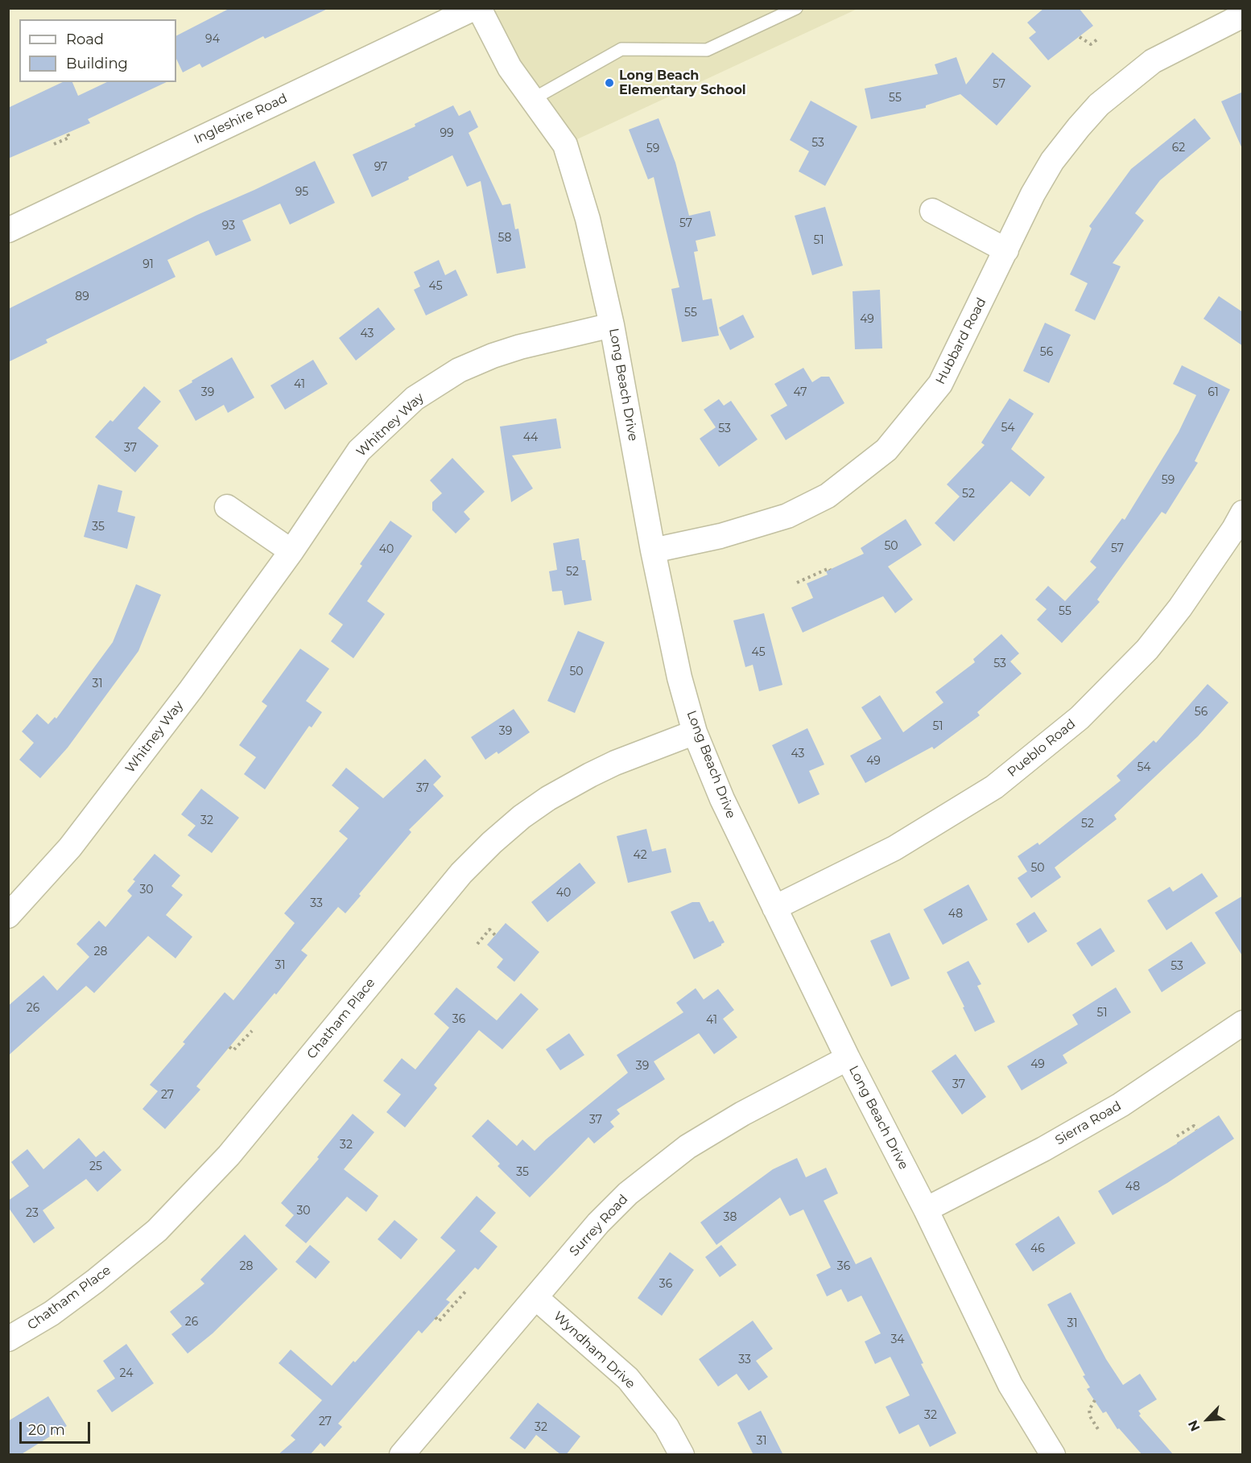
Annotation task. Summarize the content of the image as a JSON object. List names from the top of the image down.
{
  "streets": {
    "street": [
      "Ingleshire Road",
      "Hubbard Road",
      "Long Beach Drive",
      "Whitney Way",
      "Pueblo Road",
      "Chatham Place",
      "Sierra Road",
      "Surrey Road",
      "Wyndham Drive"
    ]
  },
  "crossings": [
    ["Hubbard Road", "Long Beach Drive"],
    ["Long Beach Drive", "Whitney Way"],
    ["Long Beach Drive", "Pueblo Road"],
    ["Long Beach Drive", "Chatham Place"],
    ["Long Beach Drive", "Sierra Road"],
    ["Long Beach Drive", "Surrey Road"],
    ["Surrey Road", "Wyndham Drive"]
  ],
  "places": ["Long Beach Elementary School"],
  "house_numbers": [
    "94",
    "57",
    "55",
    "99",
    "53",
    "62",
    "59",
    "97",
    "95",
    "57",
    "93",
    "58",
    "51",
    "91",
    "45",
    "89",
    "55",
    "49",
    "43",
    "56",
    "41",
    "39",
    "47",
    "61",
    "54",
    "53",
    "44",
    "37",
    "59",
    "52",
    "35",
    "50",
    "57",
    "40",
    "52",
    "55",
    "45",
    "53",
    "50",
    "31",
    "56",
    "51",
    "39",
    "43",
    "49",
    "54",
    "37",
    "32",
    "52",
    "42",
    "50",
    "30",
    "40",
    "33",
    "48",
    "28",
    "31",
    "53",
    "26",
    "51",
    "36",
    "41",
    "49",
    "39",
    "37",
    "27",
    "37",
    "32",
    "25",
    "35",
    "48",
    "30",
    "23",
    "38",
    "46",
    "28",
    "36",
    "36",
    "26",
    "31",
    "34",
    "33",
    "24",
    "32",
    "27",
    "32",
    "31"
  ],
  "legend": ["Road", "Building"],
  "scale_bar": "20 m",
  "north": "bottom left"
}
